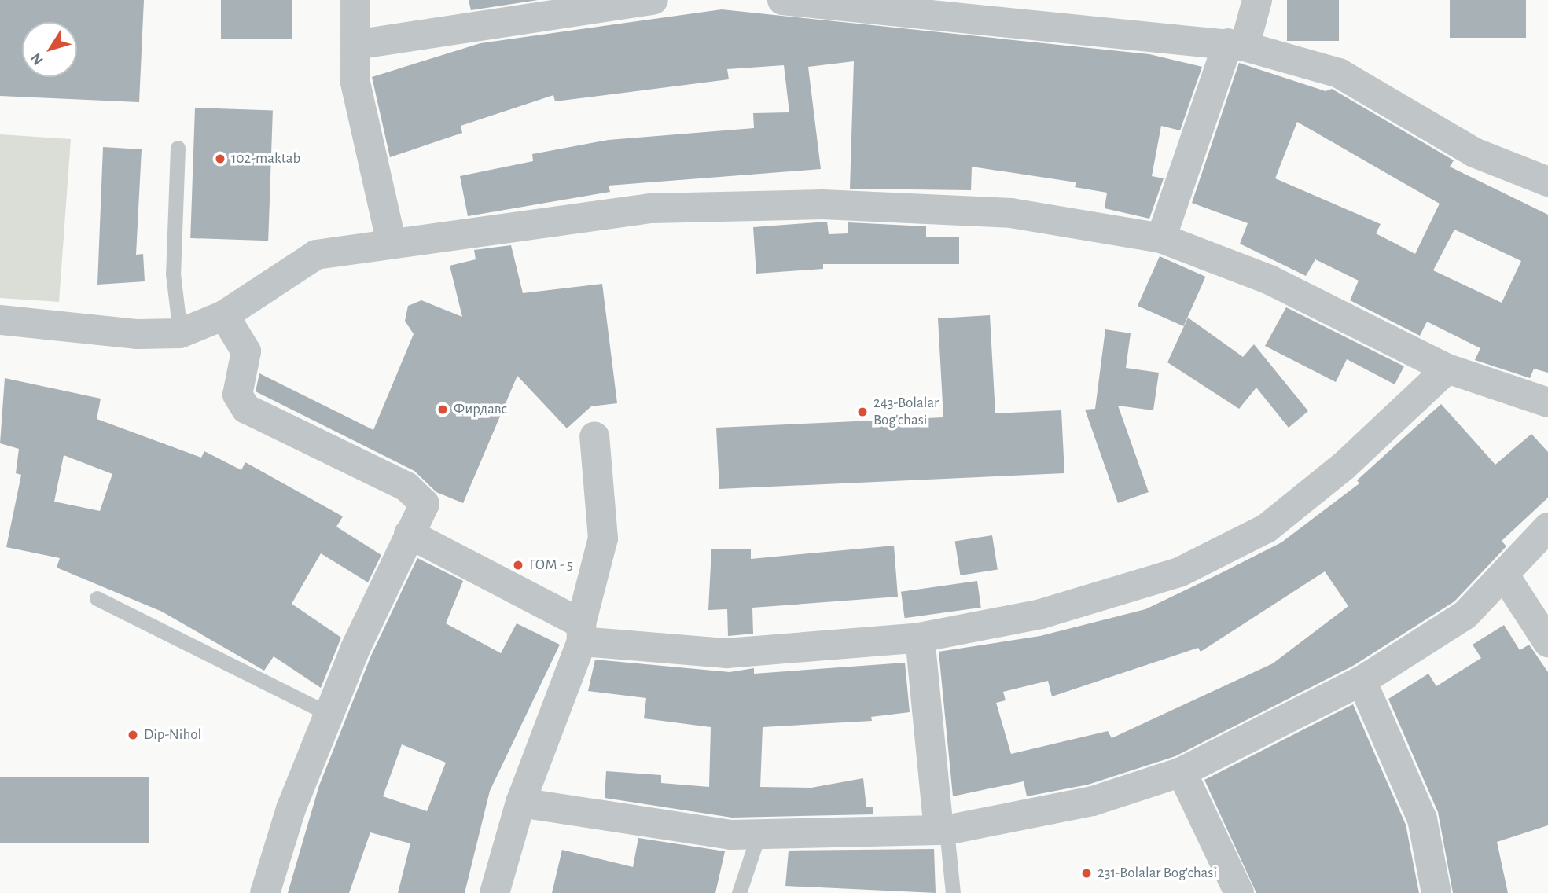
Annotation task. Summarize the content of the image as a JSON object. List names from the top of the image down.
{
  "places": [
    "102-maktab",
    "Фирдавс",
    "243-Bolalar Bog'chasi",
    "ГОМ - 5",
    "Dip-Nihol",
    "231-Bolalar Bog'chasi"
  ],
  "north": "bottom left"
}
